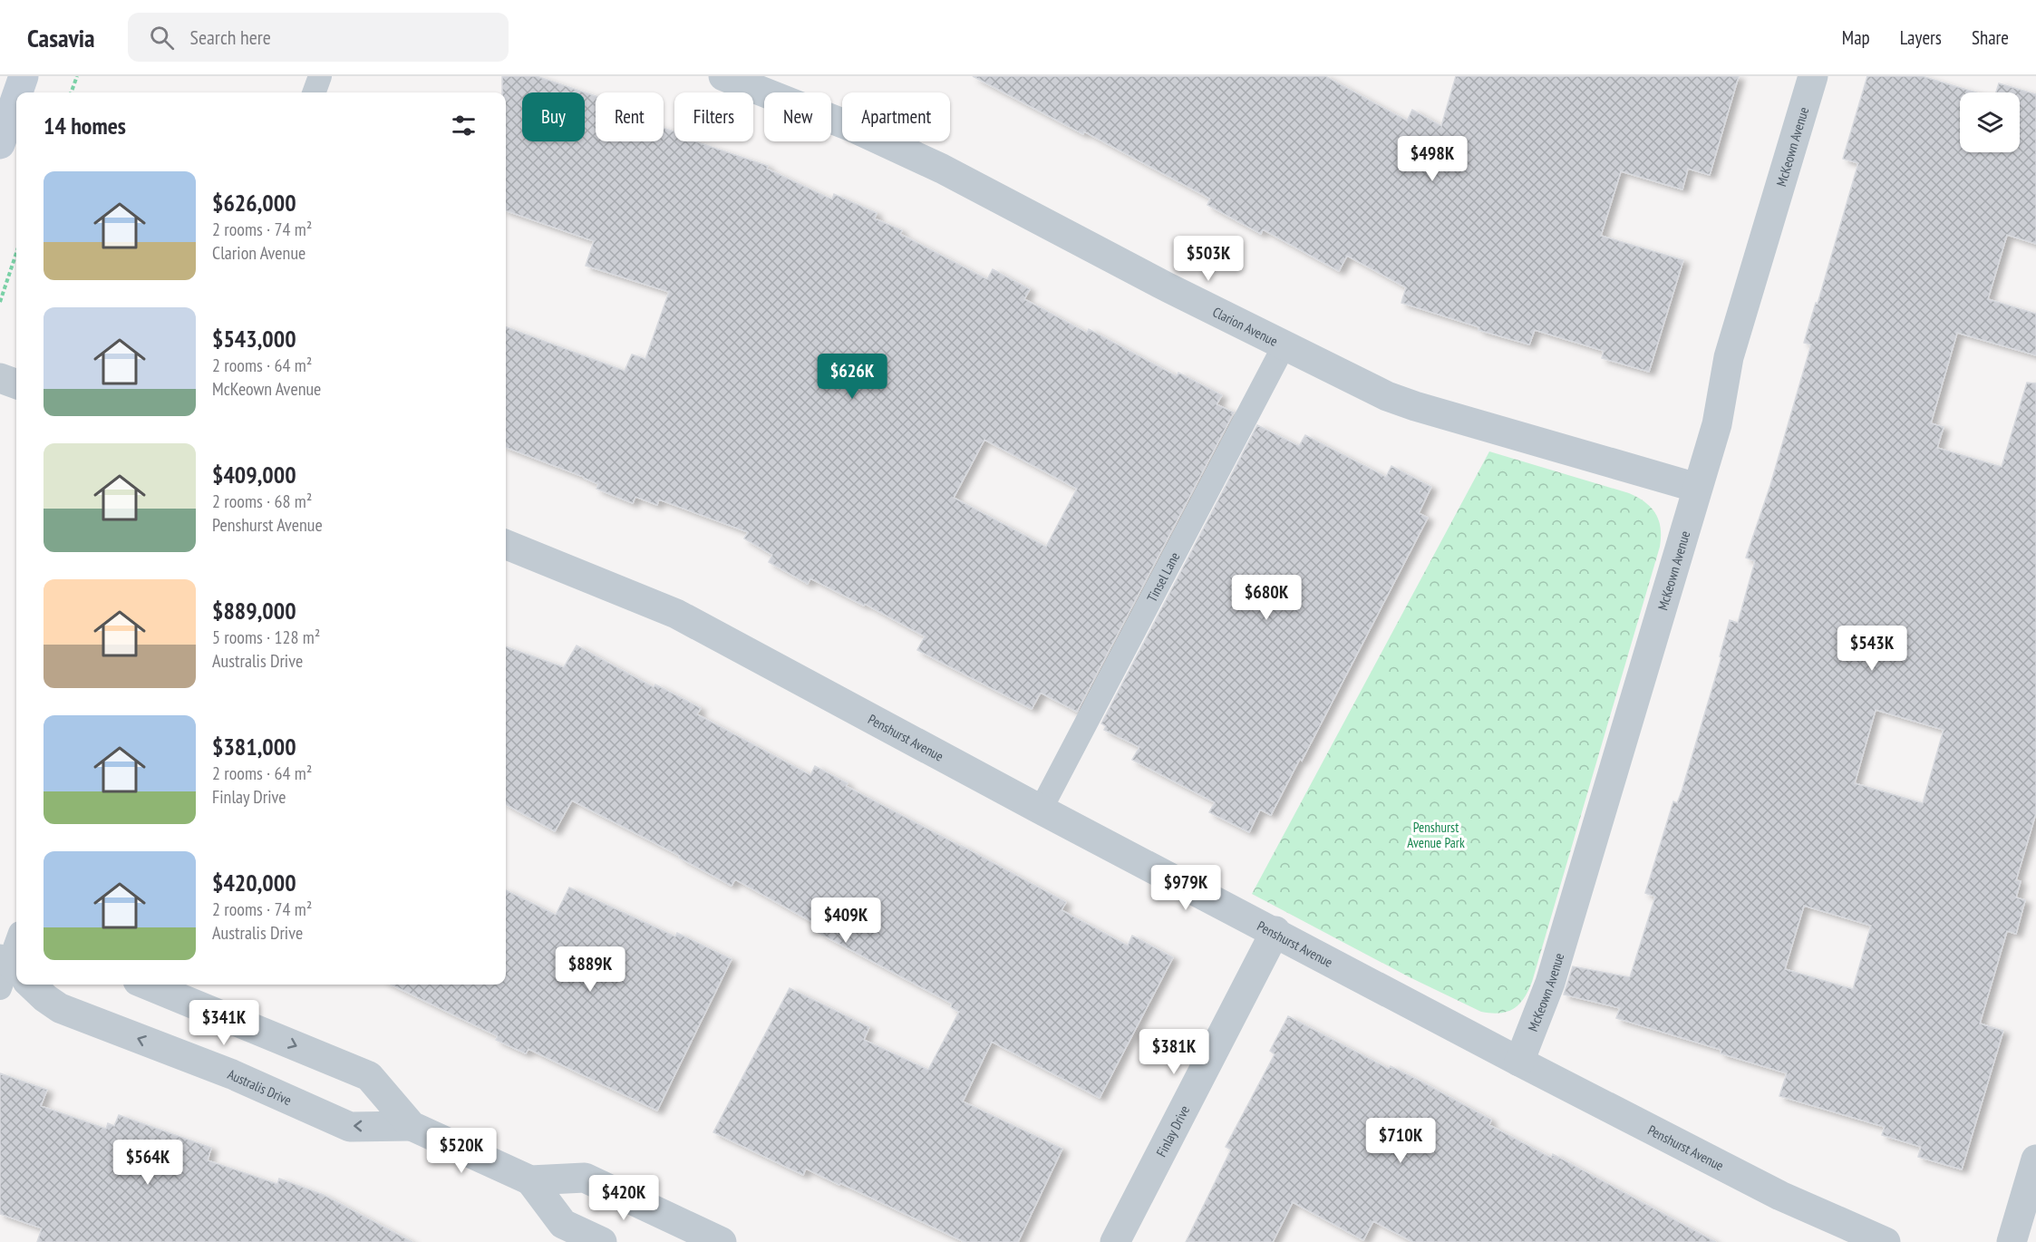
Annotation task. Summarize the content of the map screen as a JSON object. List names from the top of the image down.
{
  "streets": {
    "street": [
      "McKeown Avenue",
      "Clarion Avenue",
      "Penshurst Avenue",
      "Australis Drive",
      "Finlay Drive"
    ],
    "lane": ["Tinsel Lane"]
  },
  "crossings": [
    ["McKeown Avenue", "Clarion Avenue"],
    ["McKeown Avenue", "Penshurst Avenue"],
    ["Clarion Avenue", "Tinsel Lane"],
    ["Tinsel Lane", "Penshurst Avenue"],
    ["Penshurst Avenue", "Finlay Drive"]
  ],
  "parks": ["Penshurst Avenue Park"],
  "page": {
    "header": "Casavia",
    "search": "Search here",
    "nav": ["Map", "Layers", "Share"],
    "chip": [
      "Buy",
      "Rent",
      "Filters",
      "New",
      "Apartment"
    ],
    "heading": "14 homes",
    "price": [
      "$498K",
      "$503K",
      "$626K",
      "$680K",
      "$543K",
      "$979K",
      "$409K",
      "$889K",
      "$341K",
      "$381K",
      "$710K",
      "$520K",
      "$564K",
      "$420K"
    ],
    "list": [
      {
        "name": "$626,000",
        "note": "2 rooms · 74 m² · Clarion Avenue"
      },
      {
        "name": "$543,000",
        "note": "2 rooms · 64 m² · McKeown Avenue"
      },
      {
        "name": "$409,000",
        "note": "2 rooms · 68 m² · Penshurst Avenue"
      },
      {
        "name": "$889,000",
        "note": "5 rooms · 128 m² · Australis Drive"
      },
      {
        "name": "$381,000",
        "note": "2 rooms · 64 m² · Finlay Drive"
      },
      {
        "name": "$420,000",
        "note": "2 rooms · 74 m² · Australis Drive"
      }
    ]
  }
}
